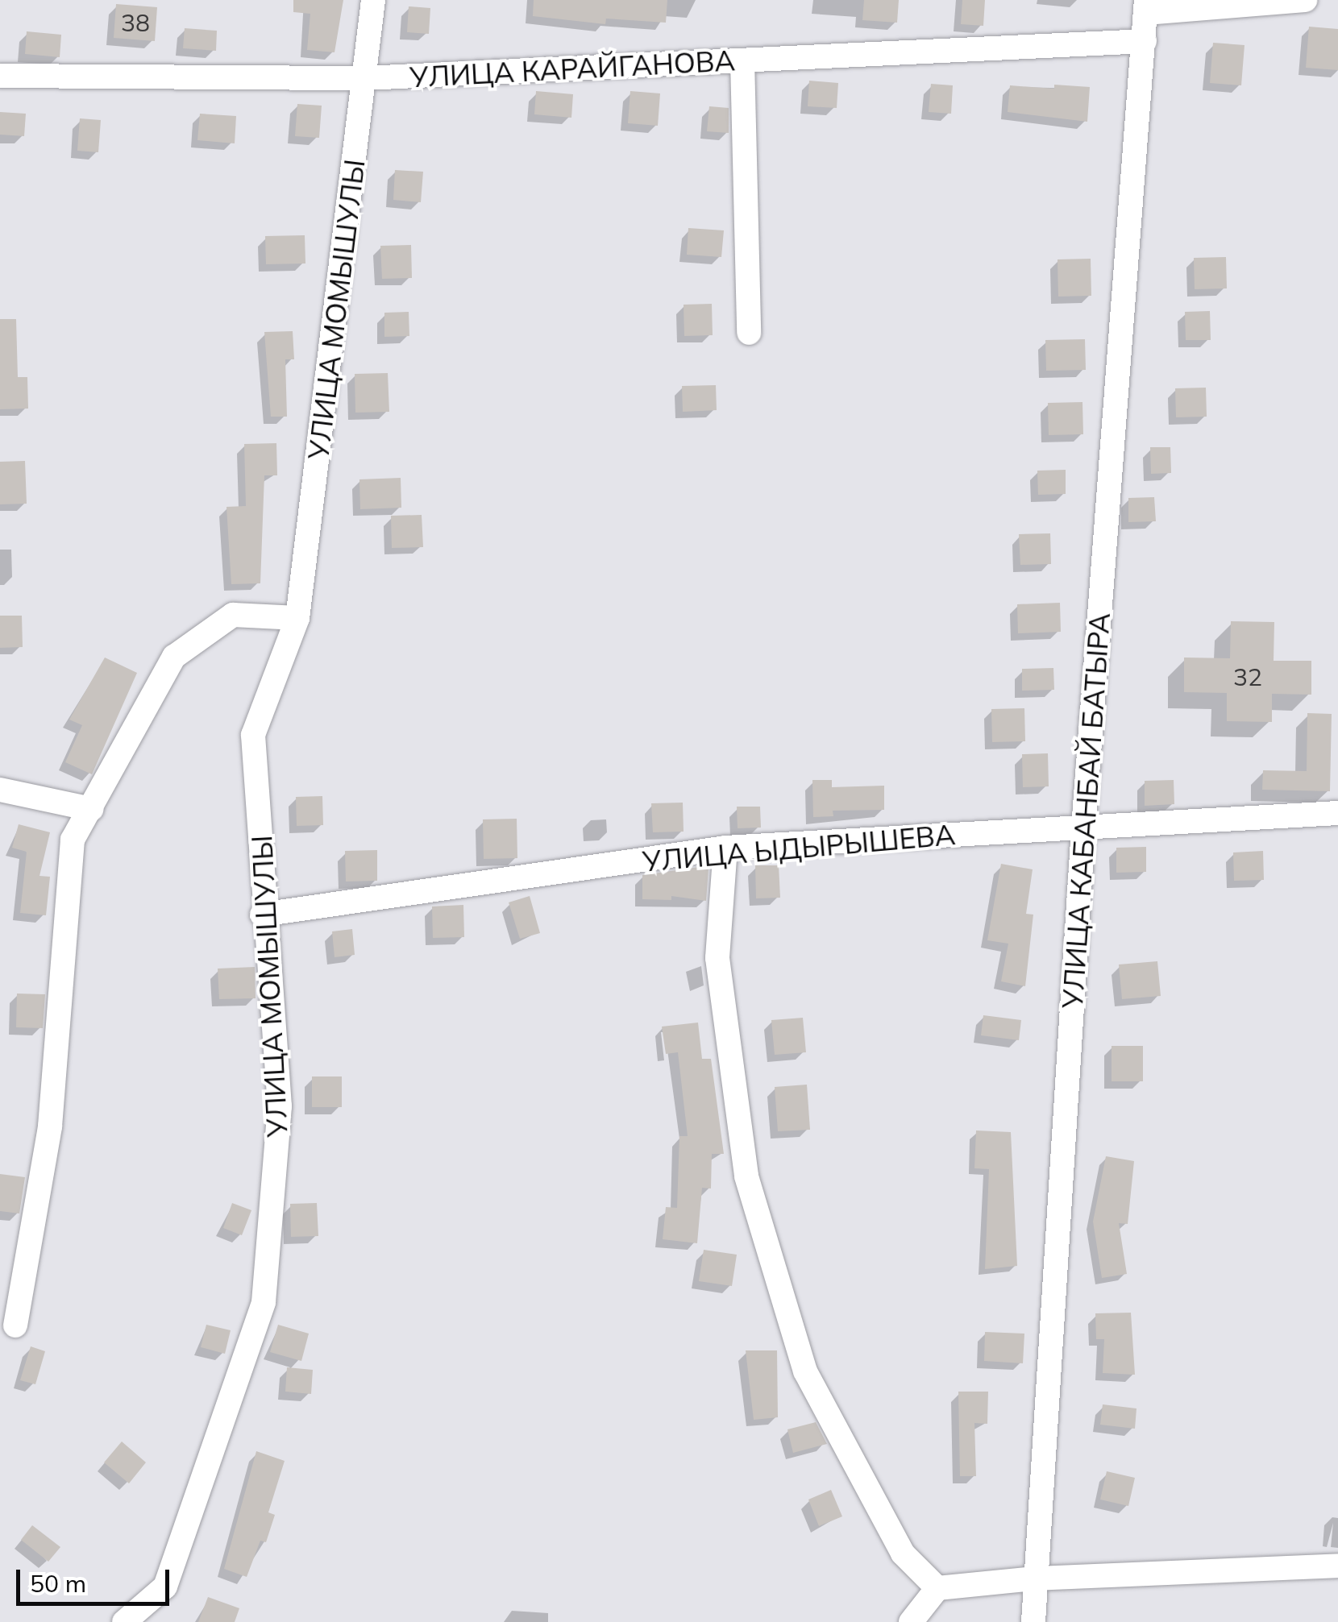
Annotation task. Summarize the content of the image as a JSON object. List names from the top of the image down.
{
  "streets": {
    "street": [
      "УЛИЦА КАРАЙГАНОВА",
      "УЛИЦА МОМЫШУЛЫ",
      "УЛИЦА КАБАНБАЙ БАТЫРА",
      "УЛИЦА ЫДЫРЫШЕВА"
    ]
  },
  "crossings": [
    ["УЛИЦА КАРАЙГАНОВА", "УЛИЦА МОМЫШУЛЫ"],
    ["УЛИЦА КАРАЙГАНОВА", "УЛИЦА КАБАНБАЙ БАТЫРА"],
    ["УЛИЦА МОМЫШУЛЫ", "УЛИЦА ЫДЫРЫШЕВА"],
    ["УЛИЦА КАБАНБАЙ БАТЫРА", "УЛИЦА ЫДЫРЫШЕВА"]
  ],
  "house_numbers": ["38", "32"],
  "scale_bar": "50 m"
}
